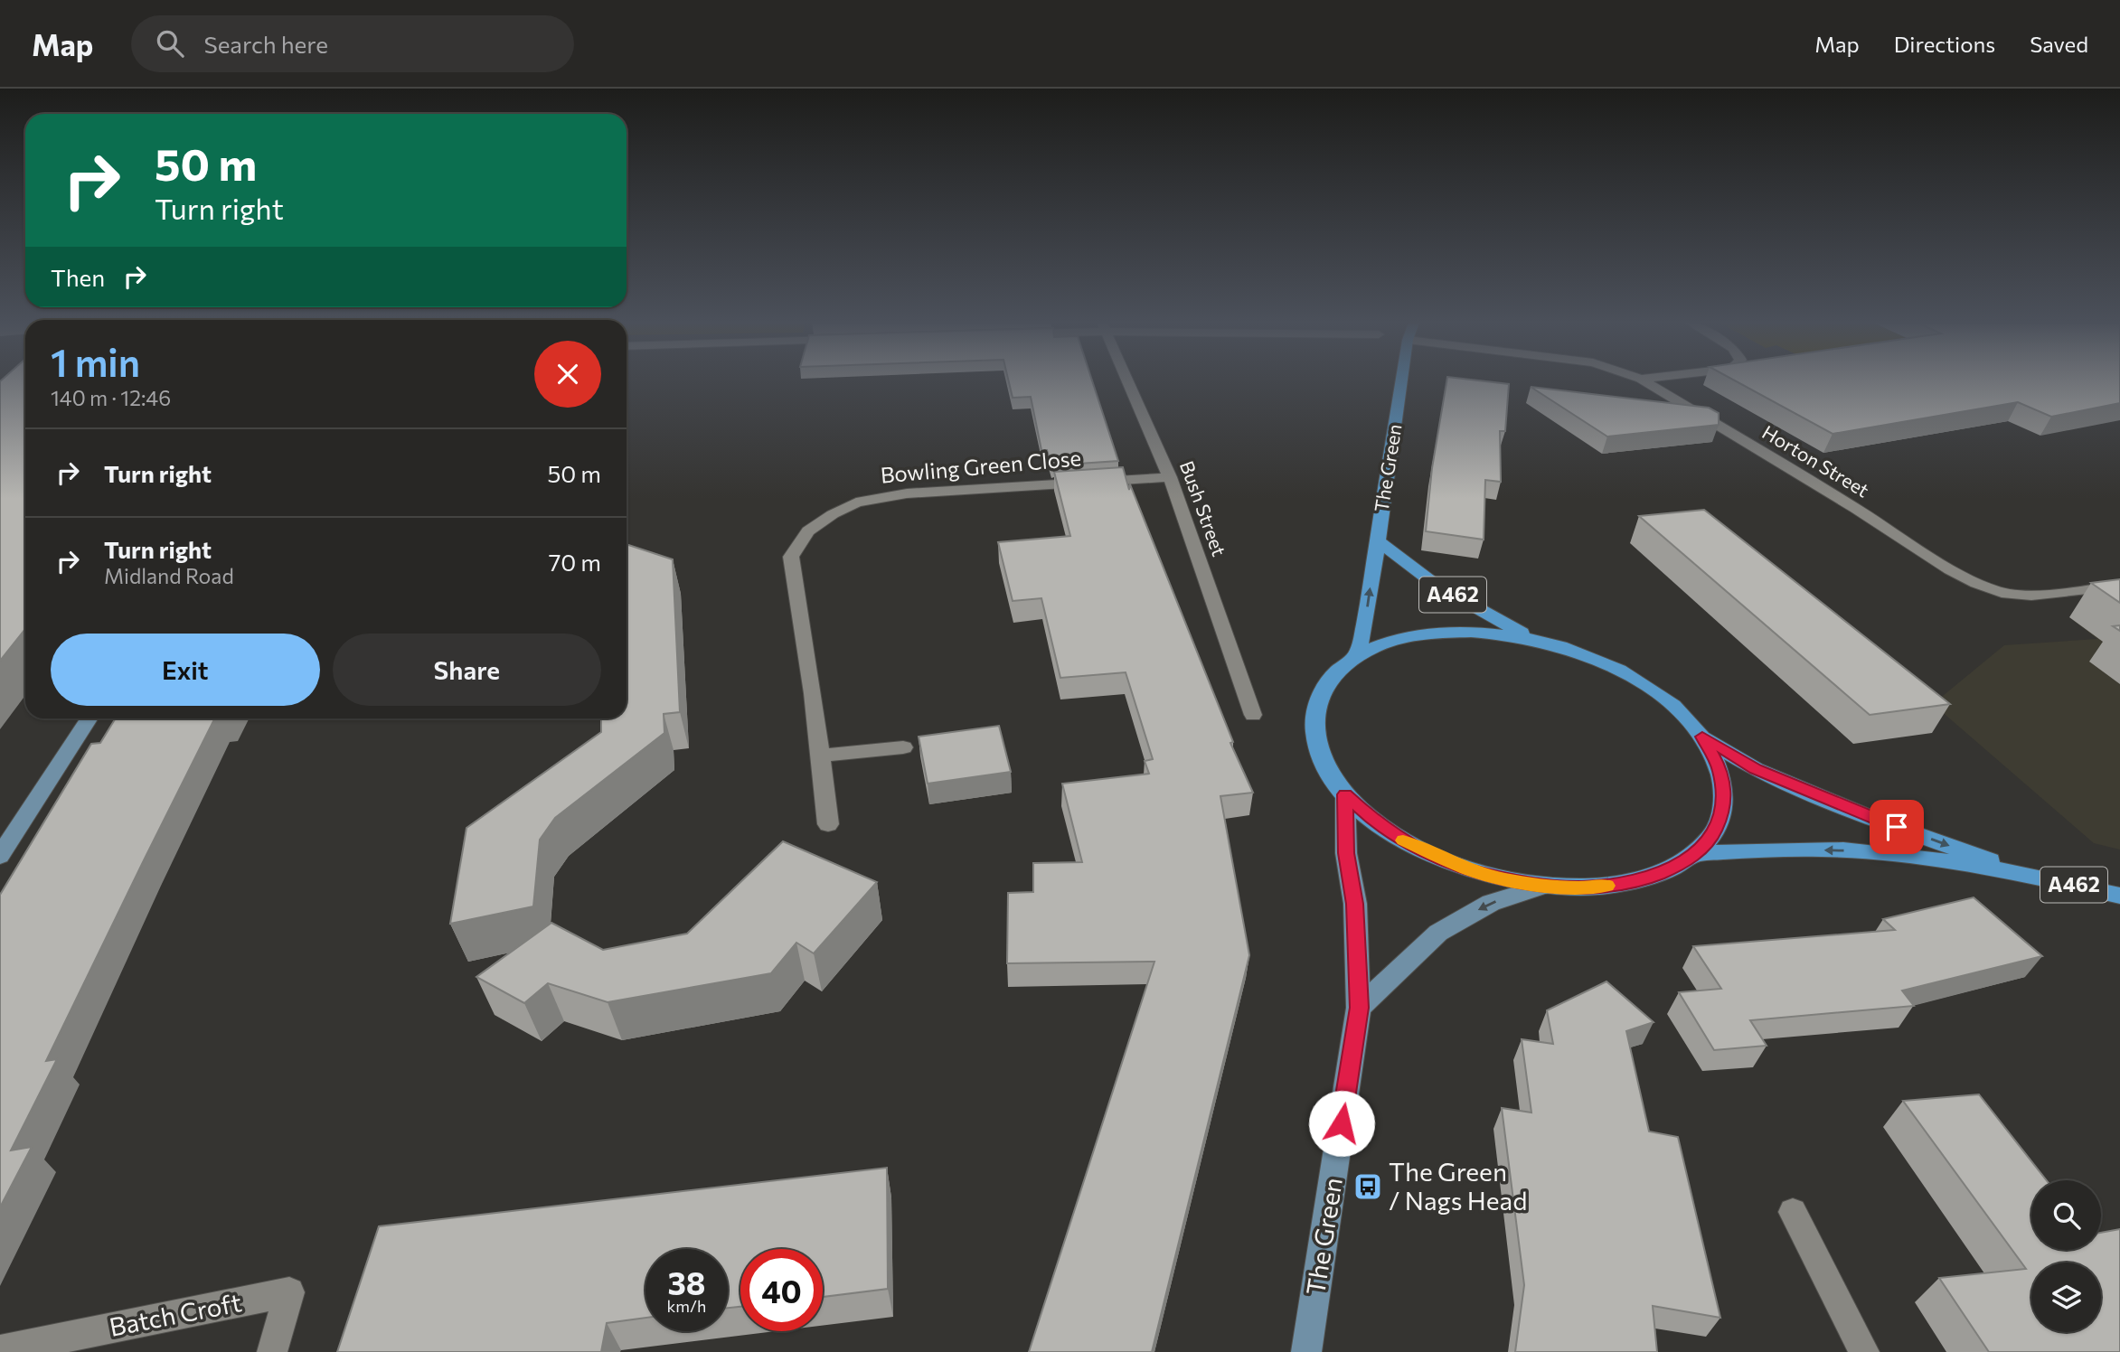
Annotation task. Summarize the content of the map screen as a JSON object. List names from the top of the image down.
{
  "streets": {
    "main road": ["The Green", "A462"],
    "street": [
      "Horton Street",
      "Bowling Green Close",
      "Bush Street",
      "Batch Croft"
    ]
  },
  "crossings": [
    ["Bowling Green Close", "Bush Street"],
    ["The Green", "A462"]
  ],
  "places": {
    "bus stop": ["The Green / Nags Head"]
  },
  "page": {
    "header": "Map",
    "search": "Search here",
    "nav": ["Map", "Directions", "Saved"],
    "turn": ["50 m", "Turn right"],
    "then": "Then",
    "heading": ["1 min", "140 m · 12:46"],
    "list": [
      {
        "name": "Turn right",
        "value": "50 m"
      },
      {
        "name": "Turn right",
        "note": "Midland Road",
        "value": "70 m"
      }
    ],
    "buttons": ["Exit", "Share"],
    "speed": "38 km/h",
    "limit": "40"
  }
}
